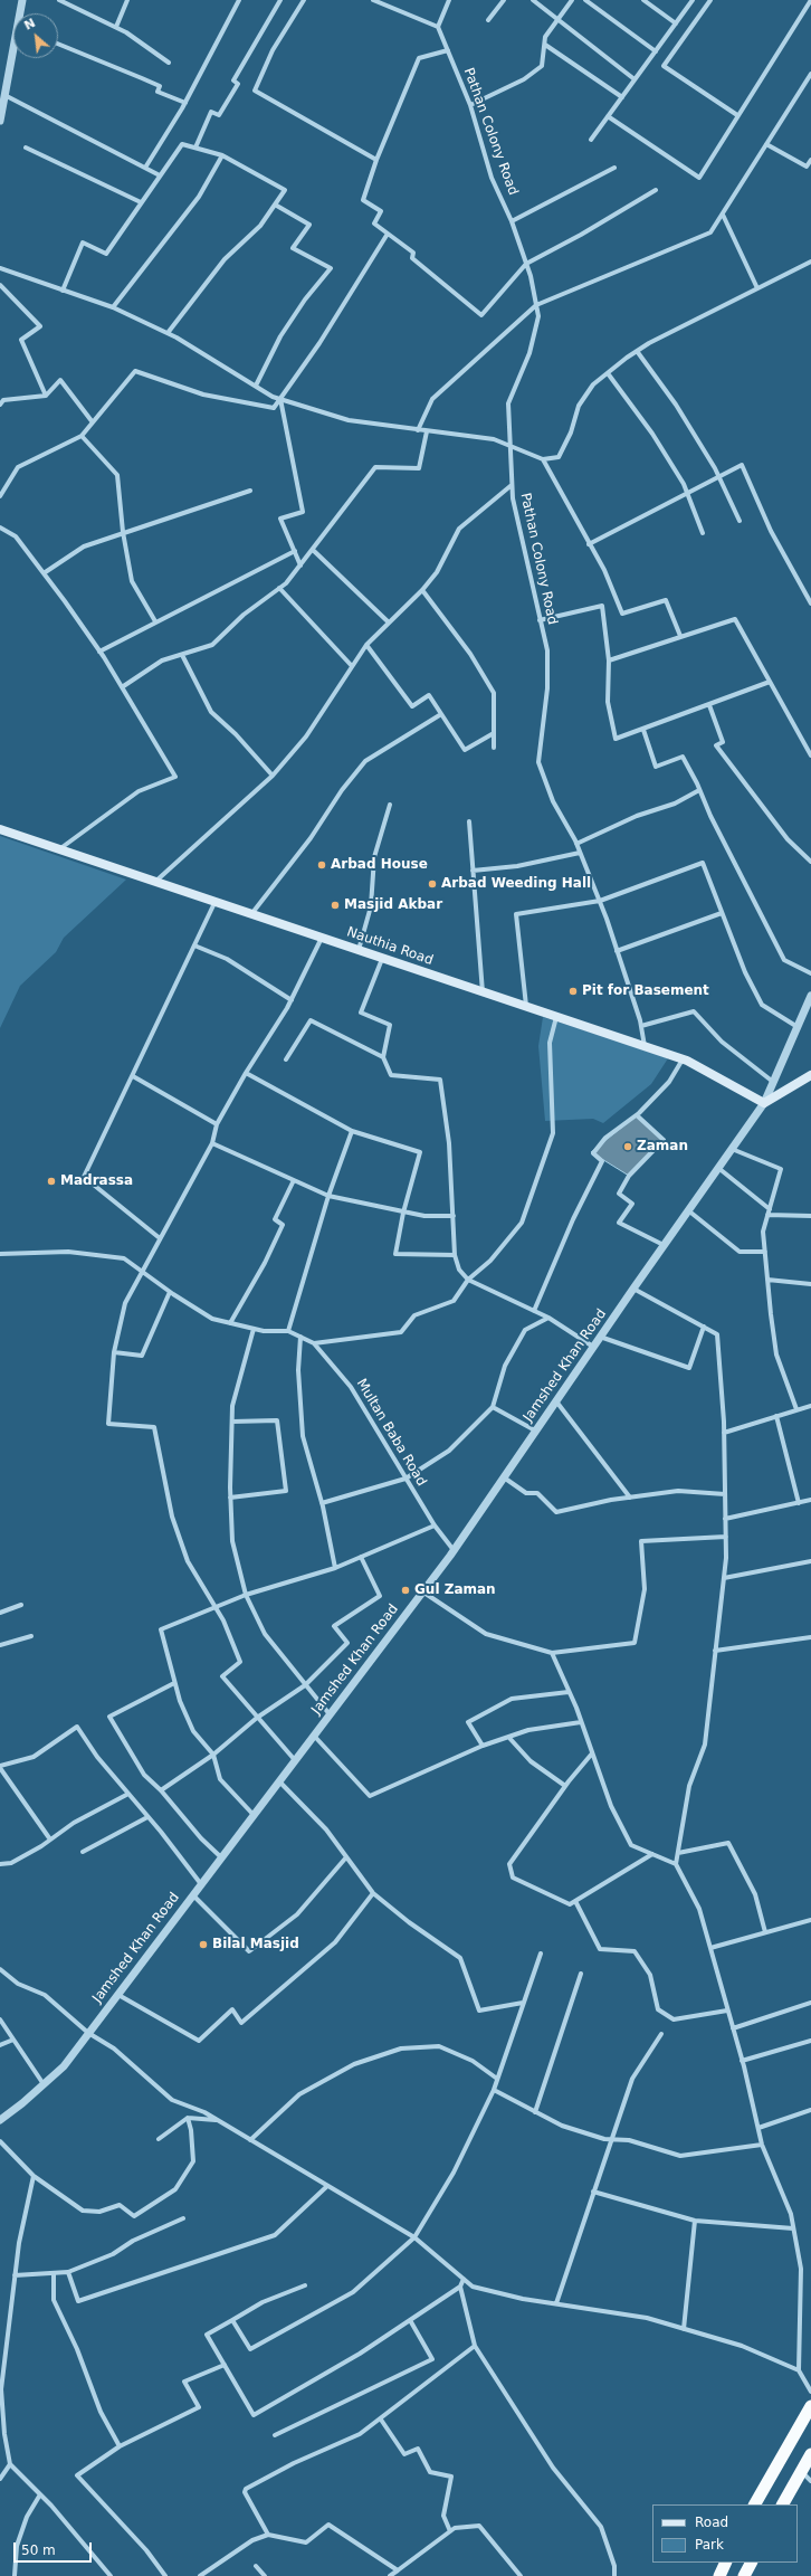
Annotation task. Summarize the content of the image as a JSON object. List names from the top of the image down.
{
  "streets": {
    "main road": ["Nauthia Road"],
    "street": ["Pathan Colony Road", "Jamshed Khan Road", "Multan Baba Road"]
  },
  "crossings": [
    ["Pathan Colony Road", "Nauthia Road"],
    ["Nauthia Road", "Jamshed Khan Road"],
    ["Jamshed Khan Road", "Multan Baba Road"]
  ],
  "places": [
    "Arbad House",
    "Arbad Weeding Hall",
    "Masjid Akbar",
    "Pit for Basement",
    "Zaman",
    "Madrassa",
    "Gul Zaman",
    "Bilal Masjid"
  ],
  "legend": ["Road", "Park"],
  "scale_bar": "50 m",
  "north": "top left"
}
